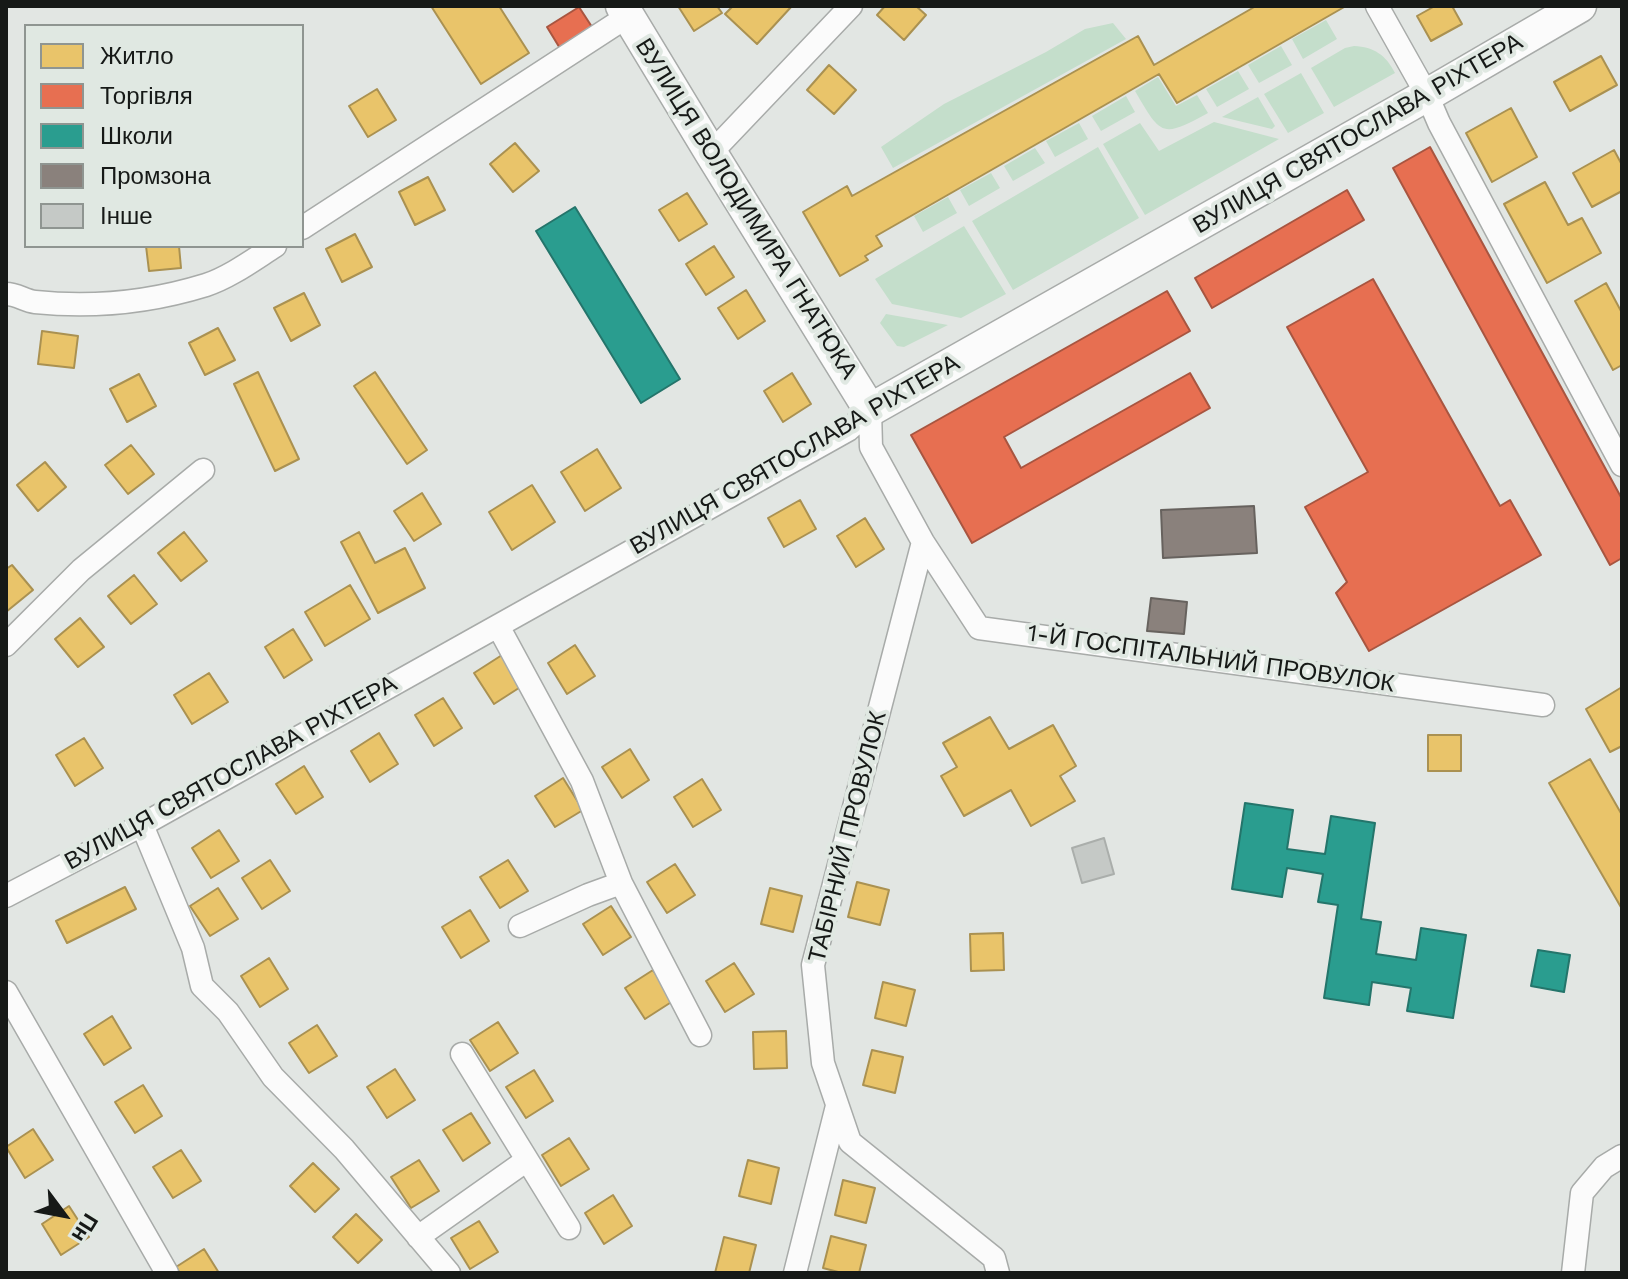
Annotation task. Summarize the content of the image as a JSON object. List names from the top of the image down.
{
  "streets": {
    "main road": ["ВУЛИЦЯ СВЯТОСЛАВА РІХТЕРА", "ВУЛИЦЯ ВОЛОДИМИРА ГНАТЮКА"],
    "street": ["1-Й ГОСПІТАЛЬНИЙ ПРОВУЛОК", "ТАБІРНИЙ ПРОВУЛОК"]
  },
  "crossings": [
    ["ВУЛИЦЯ СВЯТОСЛАВА РІХТЕРА", "ВУЛИЦЯ ВОЛОДИМИРА ГНАТЮКА"],
    ["ВУЛИЦЯ ВОЛОДИМИРА ГНАТЮКА", "1-Й ГОСПІТАЛЬНИЙ ПРОВУЛОК"],
    ["ВУЛИЦЯ ВОЛОДИМИРА ГНАТЮКА", "ТАБІРНИЙ ПРОВУЛОК"],
    ["1-Й ГОСПІТАЛЬНИЙ ПРОВУЛОК", "ТАБІРНИЙ ПРОВУЛОК"]
  ],
  "legend": [
    "Житло",
    "Торгівля",
    "Школи",
    "Промзона",
    "Інше"
  ],
  "north": "bottom right"
}
